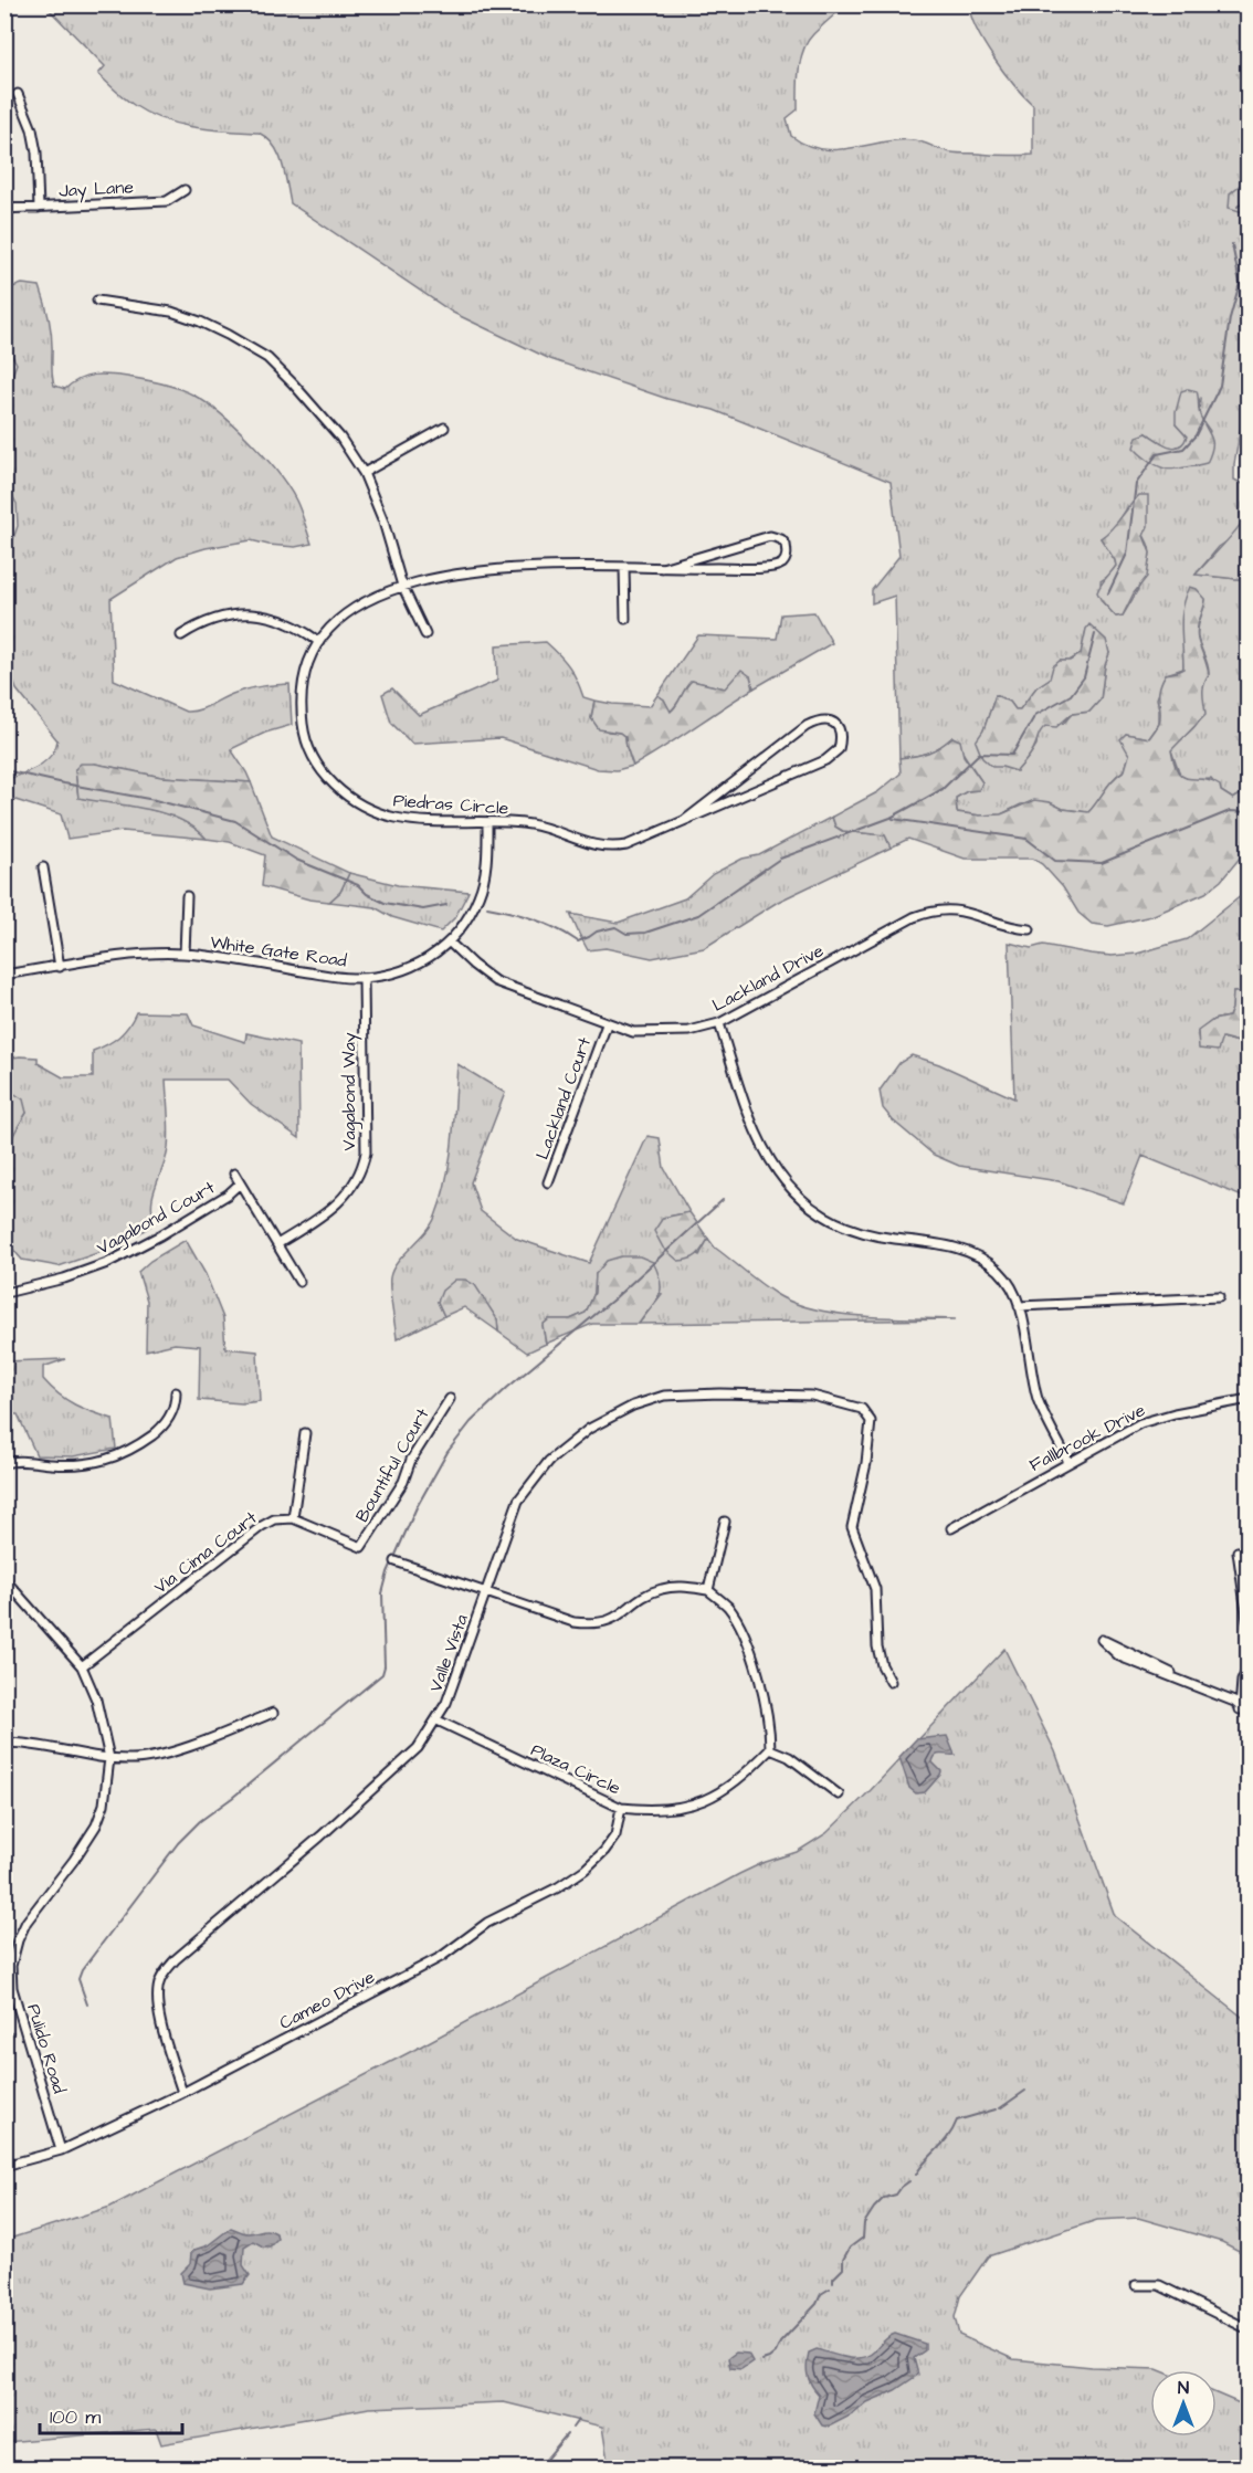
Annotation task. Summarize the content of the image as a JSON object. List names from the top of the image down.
{
  "streets": {
    "street": [
      "Jay Lane",
      "Piedras Circle",
      "White Gate Road",
      "Lackland Drive",
      "Vagabond Way",
      "Lackland Court",
      "Vagabond Court",
      "Fallbrook Drive",
      "Bountiful Court",
      "Via Cima Court",
      "Valle Vista",
      "Plaza Circle",
      "Cameo Drive",
      "Pulido Road"
    ]
  },
  "crossings": [
    ["Piedras Circle", "White Gate Road"],
    ["White Gate Road", "Lackland Drive"],
    ["White Gate Road", "Vagabond Way"],
    ["Lackland Drive", "Lackland Court"],
    ["Vagabond Way", "Vagabond Court"],
    ["Bountiful Court", "Via Cima Court"],
    ["Via Cima Court", "Pulido Road"],
    ["Valle Vista", "Plaza Circle"],
    ["Valle Vista", "Cameo Drive"],
    ["Plaza Circle", "Cameo Drive"],
    ["Cameo Drive", "Pulido Road"]
  ],
  "scale_bar": "100 m",
  "north": "top"
}
